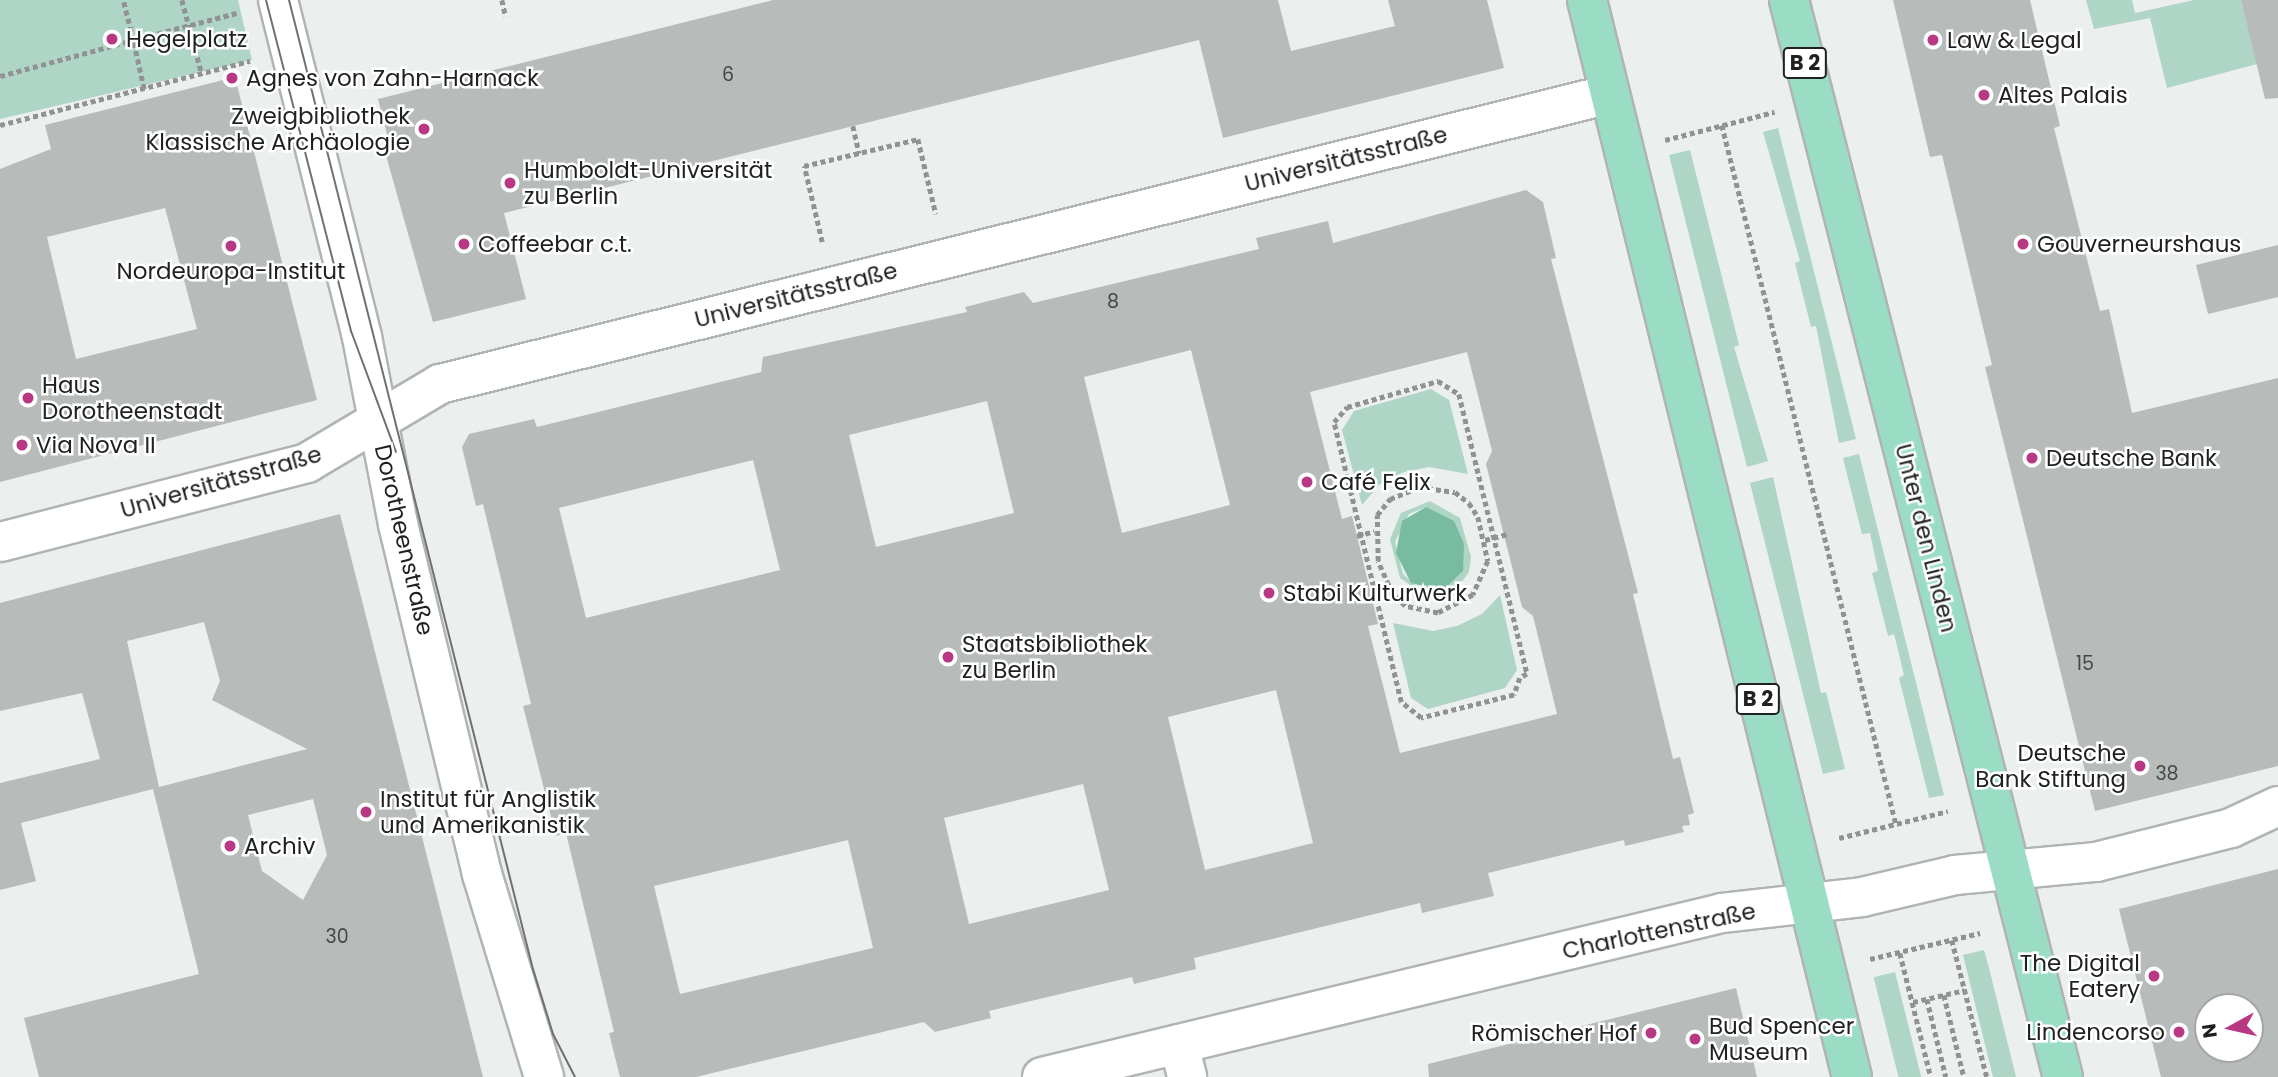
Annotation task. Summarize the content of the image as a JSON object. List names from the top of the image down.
{
  "streets": {
    "main road": ["B 2", "Unter den Linden"],
    "street": ["Universitätsstraße", "Dorotheenstraße", "Charlottenstraße"]
  },
  "crossings": [
    ["B 2", "Universitätsstraße"],
    ["B 2", "Charlottenstraße"],
    ["Universitätsstraße", "Dorotheenstraße"],
    ["Unter den Linden", "Charlottenstraße"]
  ],
  "places": [
    "Hegelplatz",
    "Law & Legal",
    "Agnes von Zahn-Harnack",
    "Altes Palais",
    "Zweigbibliothek Klassische Archäologie",
    "Humboldt-Universität zu Berlin",
    "Coffeebar c.t.",
    "Gouverneurshaus",
    "Nordeuropa-Institut",
    "Haus Dorotheenstadt",
    "Via Nova II",
    "Deutsche Bank",
    "Café Felix",
    "Stabi Kulturwerk",
    "Staatsbibliothek zu Berlin",
    "Deutsche Bank Stiftung",
    "Institut für Anglistik und Amerikanistik",
    "Archiv",
    "The Digital Eatery",
    "Lindencorso",
    "Römischer Hof",
    "Bud Spencer Museum"
  ],
  "house_numbers": [
    "6",
    "8",
    "15",
    "38",
    "30"
  ],
  "north": "left"
}
